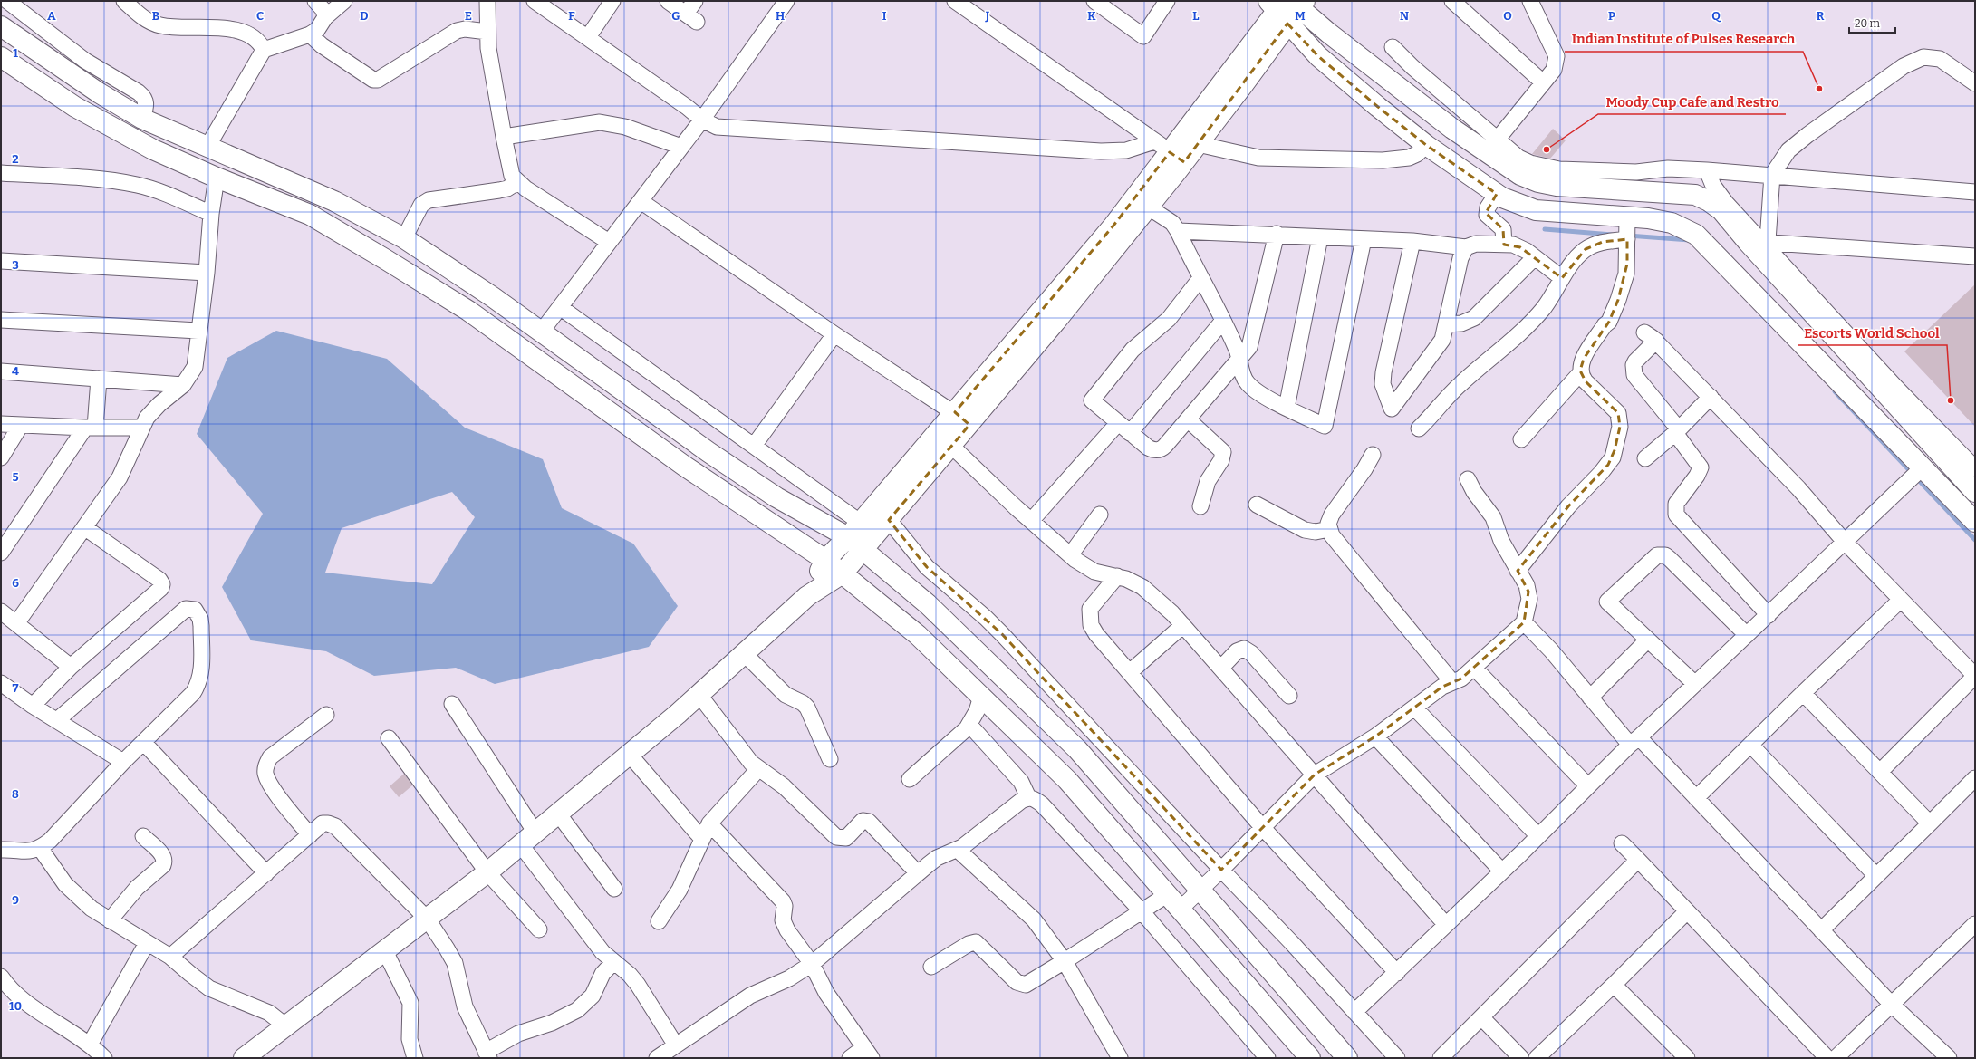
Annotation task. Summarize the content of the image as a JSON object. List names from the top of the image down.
{
  "places": ["Indian Institute of Pulses Research", "Moody Cup Cafe and Restro", "Escorts World School"],
  "scale_bar": "20 m",
  "grid": {
    "columns": [
      "A",
      "B",
      "C",
      "D",
      "E",
      "F",
      "G",
      "H",
      "I",
      "J",
      "K",
      "L",
      "M",
      "N",
      "O",
      "P",
      "Q",
      "R"
    ],
    "rows": [
      "1",
      "2",
      "3",
      "4",
      "5",
      "6",
      "7",
      "8",
      "9",
      "10"
    ]
  }
}
